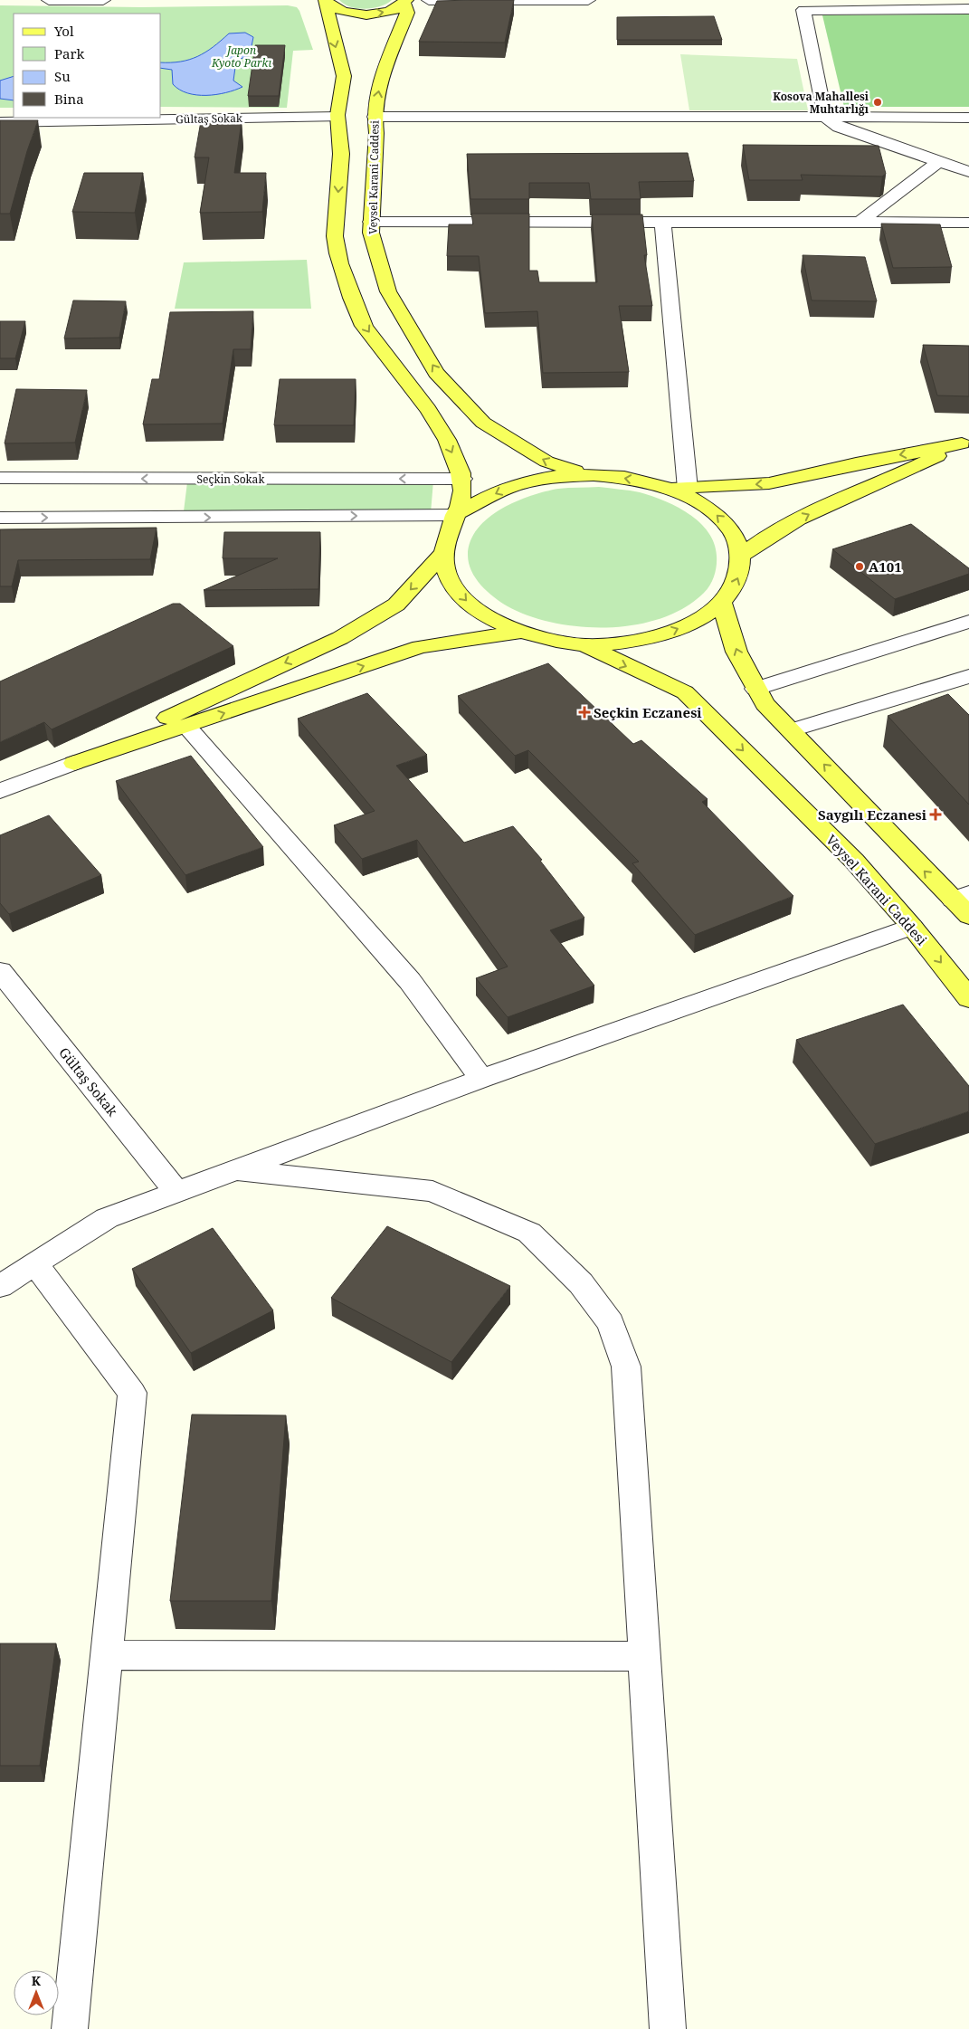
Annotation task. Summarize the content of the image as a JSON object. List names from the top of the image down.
{
  "streets": {
    "main road": ["Veysel Karani Caddesi"],
    "street": ["Gültaş Sokak", "Seçkin Sokak"]
  },
  "parks": ["Japon Kyoto Parkı"],
  "places": {
    "other": ["Kosova Mahallesi Muhtarlığı", "A101"],
    "health": ["Seçkin Eczanesi", "Saygılı Eczanesi"]
  },
  "legend": [
    "Yol",
    "Park",
    "Su",
    "Bina"
  ],
  "north": "top"
}
